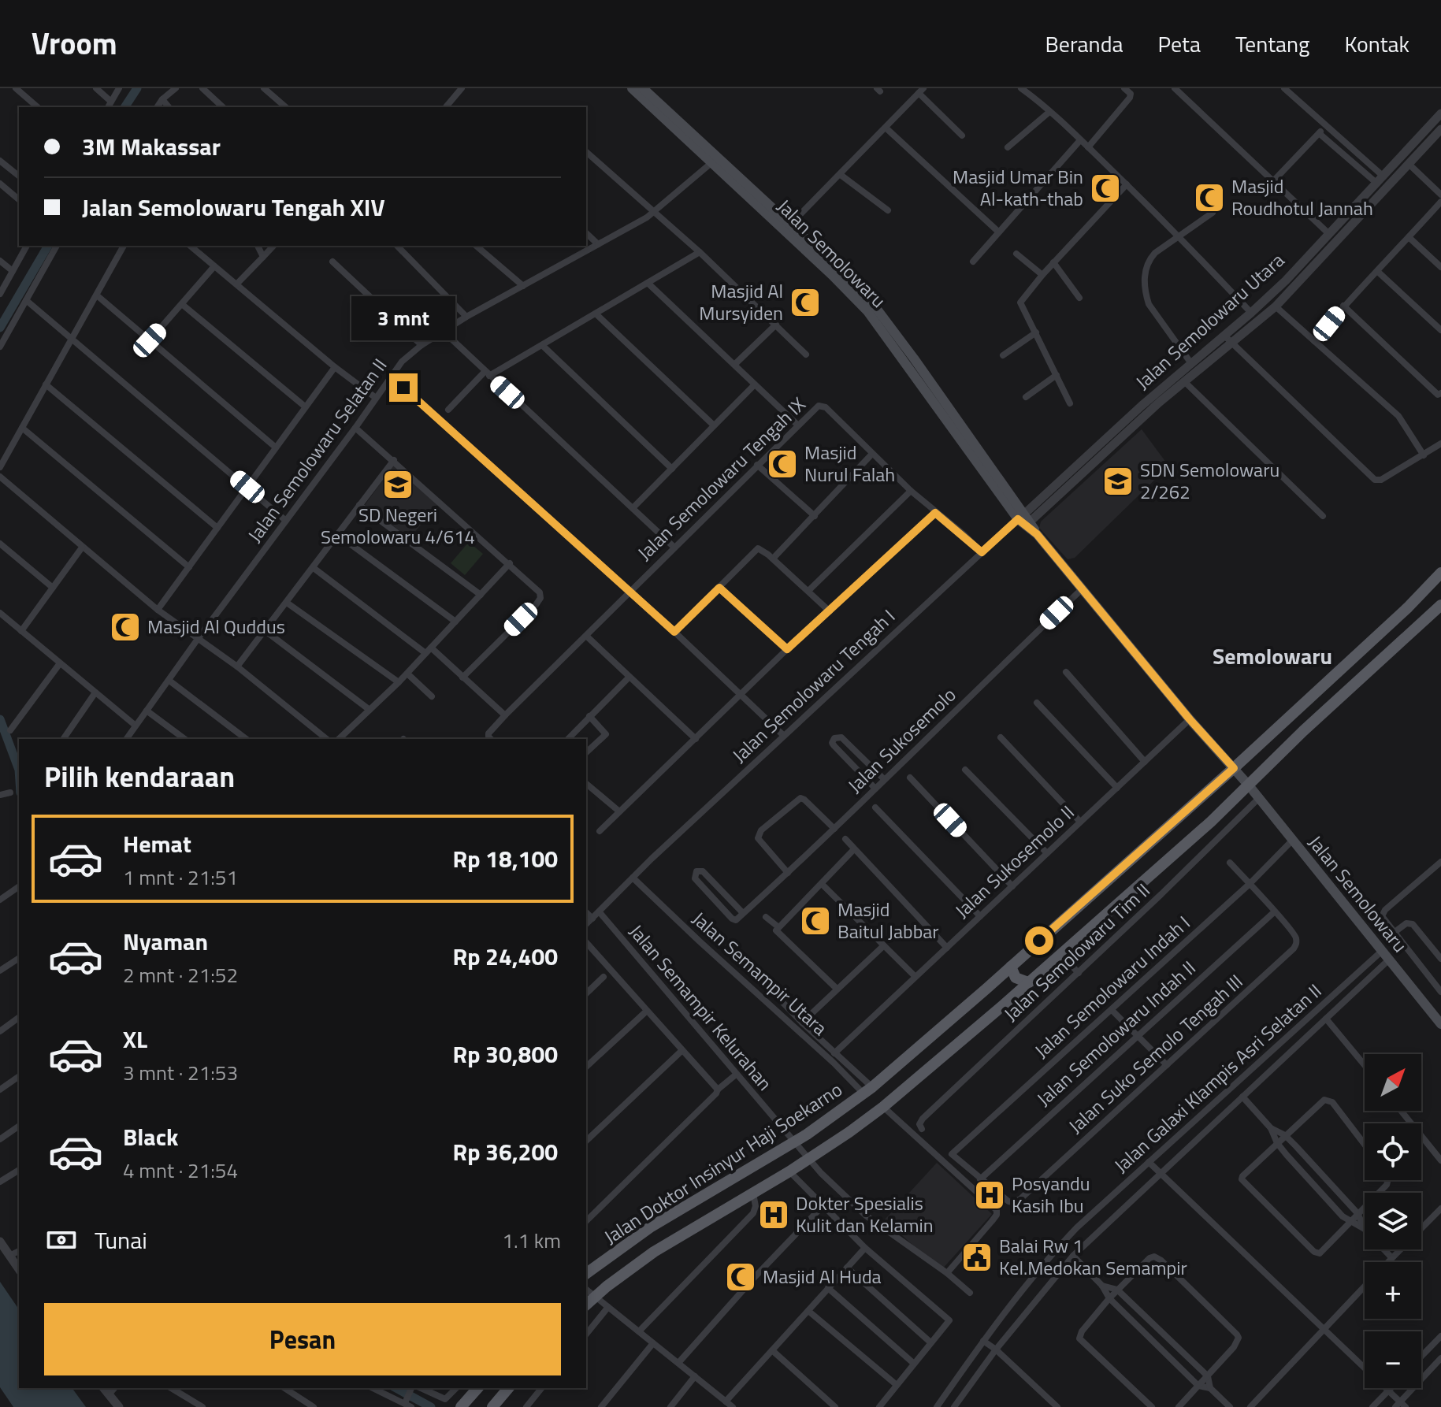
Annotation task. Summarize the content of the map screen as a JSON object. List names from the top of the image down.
{
  "streets": {
    "main road": ["Jalan Semolowaru", "Jalan Doktor Insinyur Haji Soekarno"],
    "street": [
      "Jalan Semolowaru Utara",
      "Jalan Semolowaru Selatan II",
      "Jalan Semolowaru Tengah IX",
      "Jalan Semolowaru Tengah I",
      "Jalan Sukosemolo",
      "Jalan Sukosemolo II",
      "Jalan Semolowaru Tim II",
      "Jalan Semampir Utara",
      "Jalan Semolowaru Indah I",
      "Jalan Semampir Kelurahan",
      "Jalan Semolowaru Indah II",
      "Jalan Suko Semolo Tengah III",
      "Jalan Galaxi Klampis Asri Selatan II"
    ]
  },
  "crossings": [
    ["Jalan Semolowaru", "Jalan Semolowaru Utara"],
    ["Jalan Semolowaru", "Jalan Semolowaru Selatan II"],
    ["Jalan Semolowaru", "Jalan Semolowaru Tengah I"],
    ["Jalan Semolowaru", "Jalan Sukosemolo"],
    ["Jalan Semolowaru", "Jalan Sukosemolo II"],
    ["Jalan Semolowaru", "Jalan Semolowaru Tim II"],
    ["Jalan Semolowaru", "Jalan Semolowaru Indah I"],
    ["Jalan Semolowaru", "Jalan Galaxi Klampis Asri Selatan II"],
    ["Jalan Semolowaru", "Jalan Doktor Insinyur Haji Soekarno"],
    ["Jalan Semolowaru Utara", "Jalan Semolowaru Tengah I"],
    ["Jalan Semolowaru Tengah I", "Jalan Semampir Utara"],
    ["Jalan Semolowaru Tengah I", "Jalan Semampir Kelurahan"],
    ["Jalan Semampir Utara", "Jalan Doktor Insinyur Haji Soekarno"],
    ["Jalan Semolowaru Indah I", "Jalan Suko Semolo Tengah III"],
    ["Jalan Semampir Kelurahan", "Jalan Doktor Insinyur Haji Soekarno"],
    ["Jalan Semolowaru Indah II", "Jalan Suko Semolo Tengah III"]
  ],
  "districts": ["Semolowaru"],
  "places": {
    "mosque": [
      "Masjid Umar Bin Al-kath-thab",
      "Masjid Roudhotul Jannah",
      "Masjid Al Mursyiden",
      "Masjid Nurul Falah",
      "Masjid Al Quddus",
      "Masjid Baitul Jabbar",
      "Masjid Al Huda"
    ],
    "school or university": ["SDN Semolowaru 2/262", "SD Negeri Semolowaru 4/614"],
    "hospital": ["Posyandu Kasih Ibu", "Dokter Spesialis Kulit dan Kelamin"],
    "public building": ["Balai Rw 1 Kel.Medokan Semampir"]
  },
  "north": "top right",
  "page": {
    "header": "Vroom",
    "nav": [
      "Beranda",
      "Peta",
      "Tentang",
      "Kontak"
    ],
    "banner": ["3M Makassar", "Jalan Semolowaru Tengah XIV"],
    "bubble": "3 mnt",
    "heading": "Pilih kendaraan",
    "list": [
      {
        "name": "Hemat",
        "note": "1 mnt · 21:51",
        "value": "Rp 18,100"
      },
      {
        "name": "Nyaman",
        "note": "2 mnt · 21:52",
        "value": "Rp 24,400"
      },
      {
        "name": "XL",
        "note": "3 mnt · 21:53",
        "value": "Rp 30,800"
      },
      {
        "name": "Black",
        "note": "4 mnt · 21:54",
        "value": "Rp 36,200"
      }
    ],
    "map_buttons": ["+", "−"],
    "pay": ["Tunai", "1.1 km"],
    "buttons": "Pesan"
  }
}
